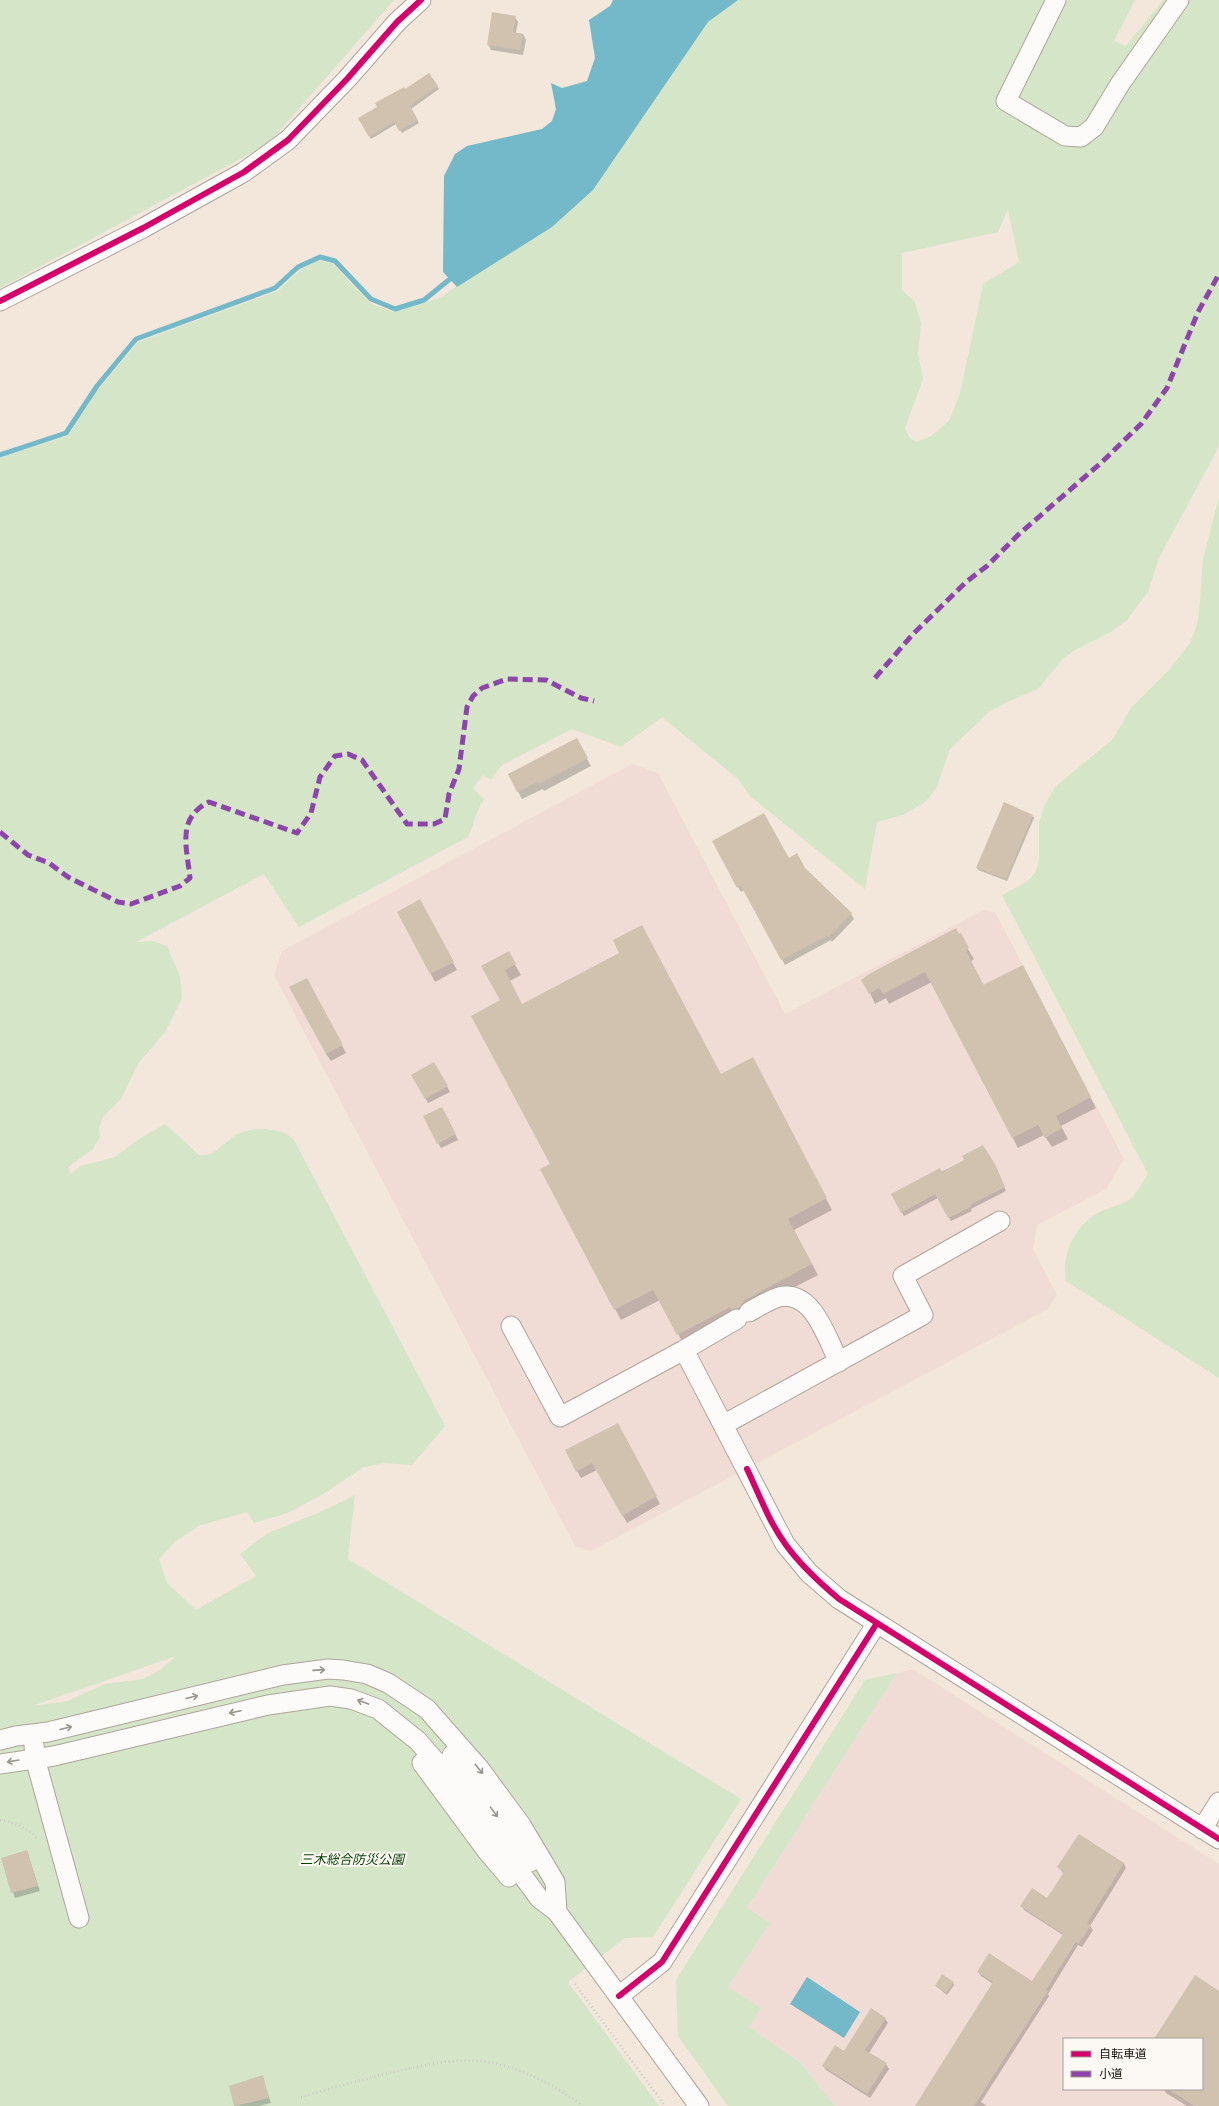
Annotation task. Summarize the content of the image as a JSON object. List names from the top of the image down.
{
  "parks": ["三木総合防災公園"],
  "legend": ["自転車道", "小道"]
}
